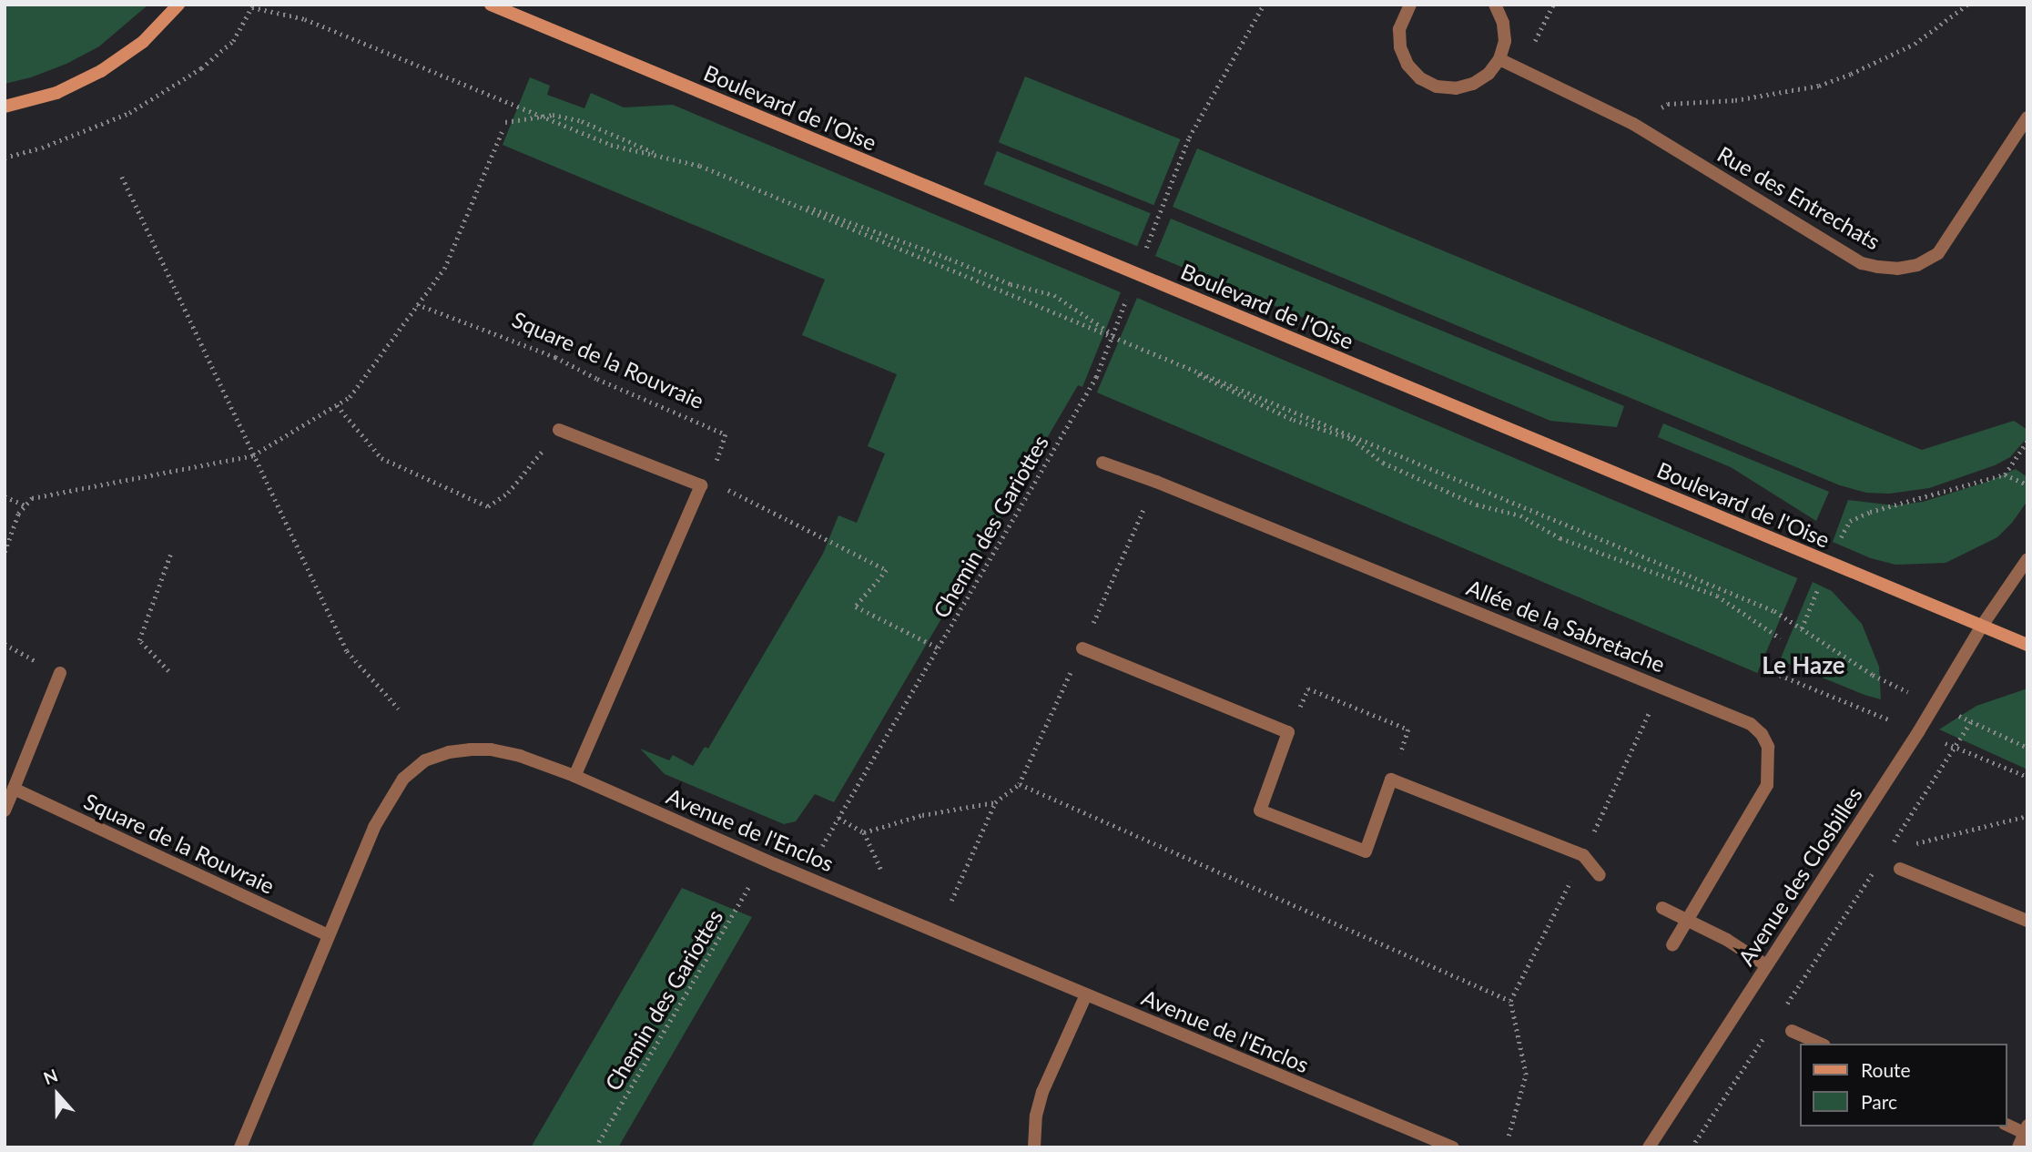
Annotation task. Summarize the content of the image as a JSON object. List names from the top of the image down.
{
  "streets": {
    "main road": ["Boulevard de l'Oise"],
    "street": [
      "Rue des Entrechats",
      "Square de la Rouvraie",
      "Allée de la Sabretache",
      "Avenue de l'Enclos",
      "Avenue des Closbilles"
    ],
    "path": ["Chemin des Gariottes"]
  },
  "crossings": [
    ["Boulevard de l'Oise", "Chemin des Gariottes"],
    ["Boulevard de l'Oise", "Avenue des Closbilles"],
    ["Square de la Rouvraie", "Avenue de l'Enclos"]
  ],
  "districts": ["Le Haze"],
  "legend": ["Route", "Parc"],
  "north": "top"
}
